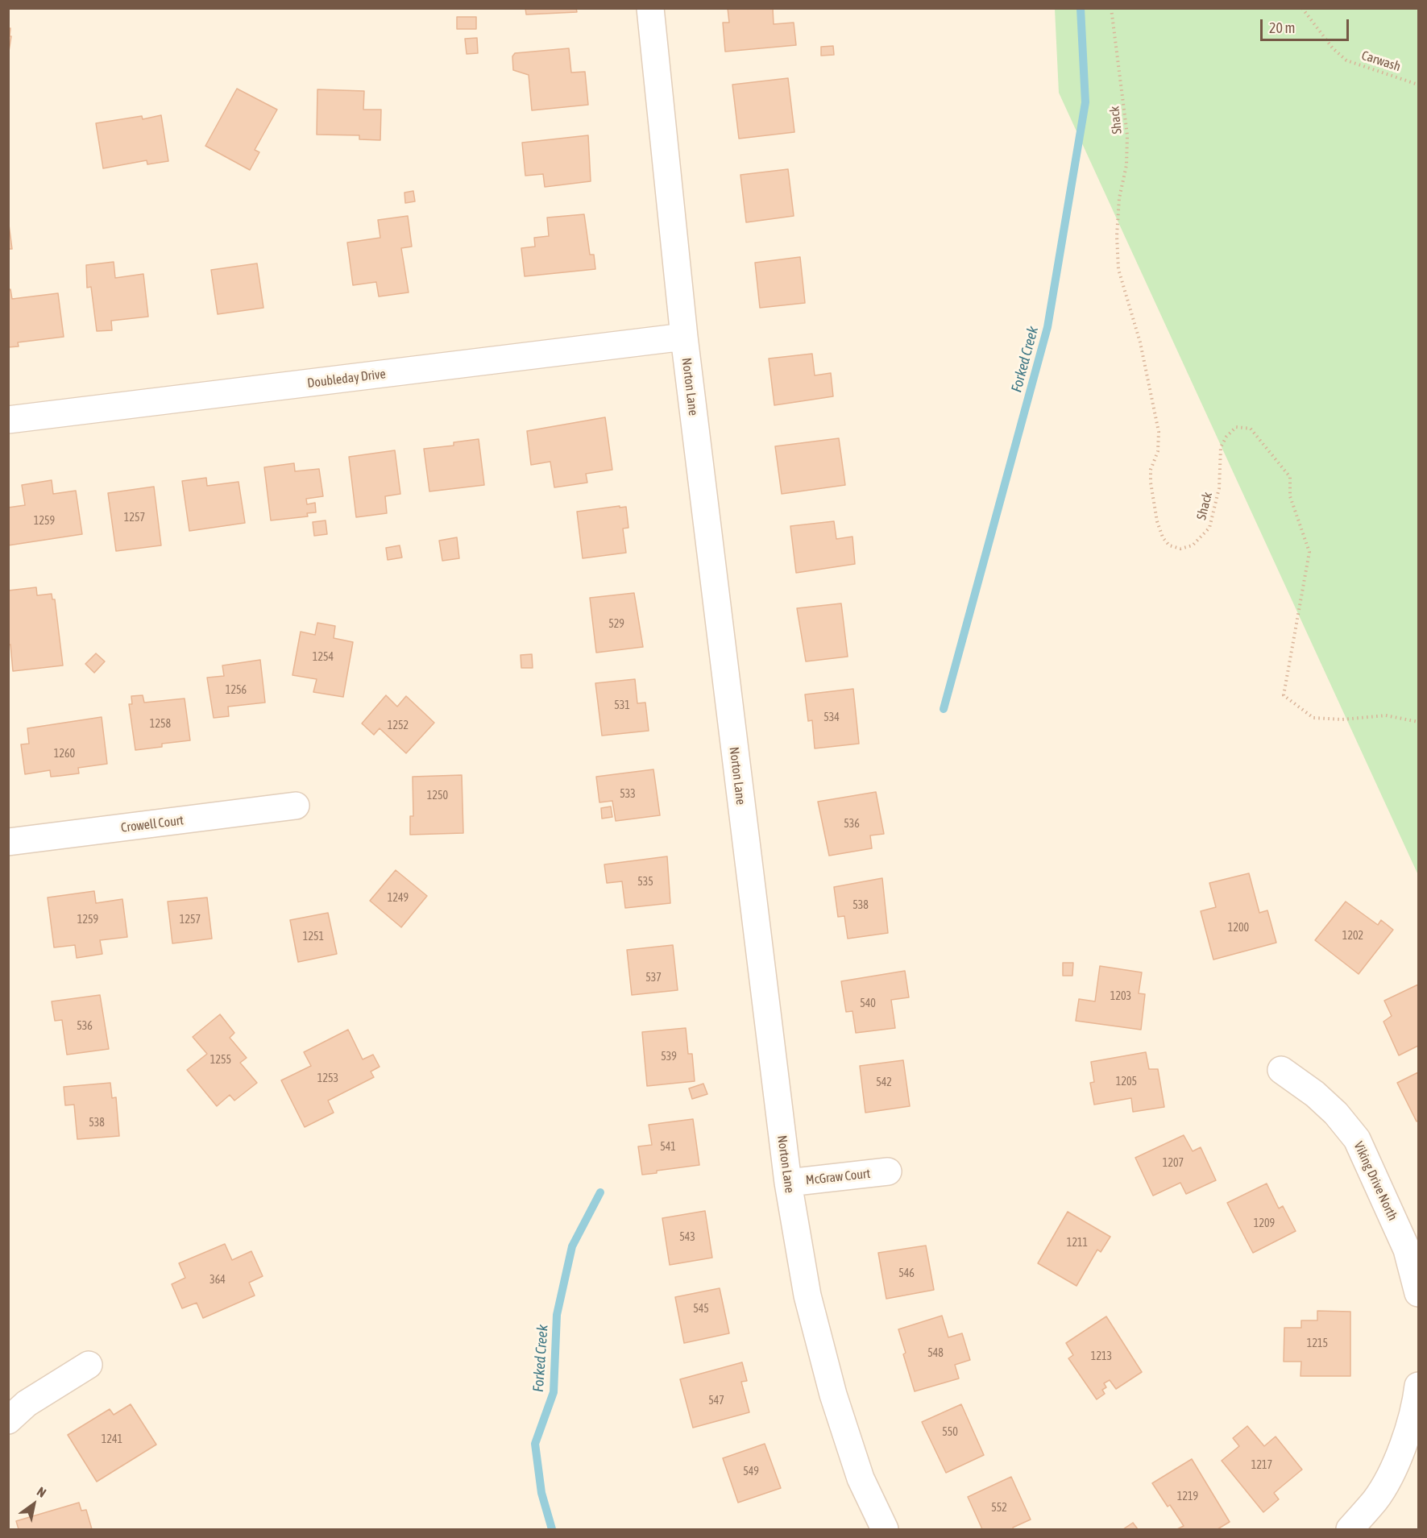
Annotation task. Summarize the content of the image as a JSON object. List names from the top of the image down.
{
  "streets": {
    "street": [
      "Doubleday Drive",
      "Norton Lane",
      "Crowell Court",
      "McGraw Court",
      "Viking Drive North"
    ],
    "path": ["Carwash", "Shack"]
  },
  "crossings": [
    ["Doubleday Drive", "Norton Lane"],
    ["Norton Lane", "McGraw Court"]
  ],
  "water": ["Forked Creek"],
  "house_numbers": [
    "1257",
    "1259",
    "529",
    "1254",
    "1256",
    "531",
    "534",
    "1258",
    "1252",
    "1260",
    "533",
    "1250",
    "536",
    "535",
    "1249",
    "538",
    "1259",
    "1257",
    "1200",
    "1202",
    "1251",
    "537",
    "1203",
    "540",
    "536",
    "539",
    "1255",
    "1253",
    "1205",
    "542",
    "538",
    "541",
    "1207",
    "1209",
    "543",
    "1211",
    "546",
    "364",
    "545",
    "1215",
    "548",
    "1213",
    "547",
    "550",
    "1241",
    "1217",
    "549",
    "1219",
    "552"
  ],
  "scale_bar": "20 m",
  "north": "top right"
}
